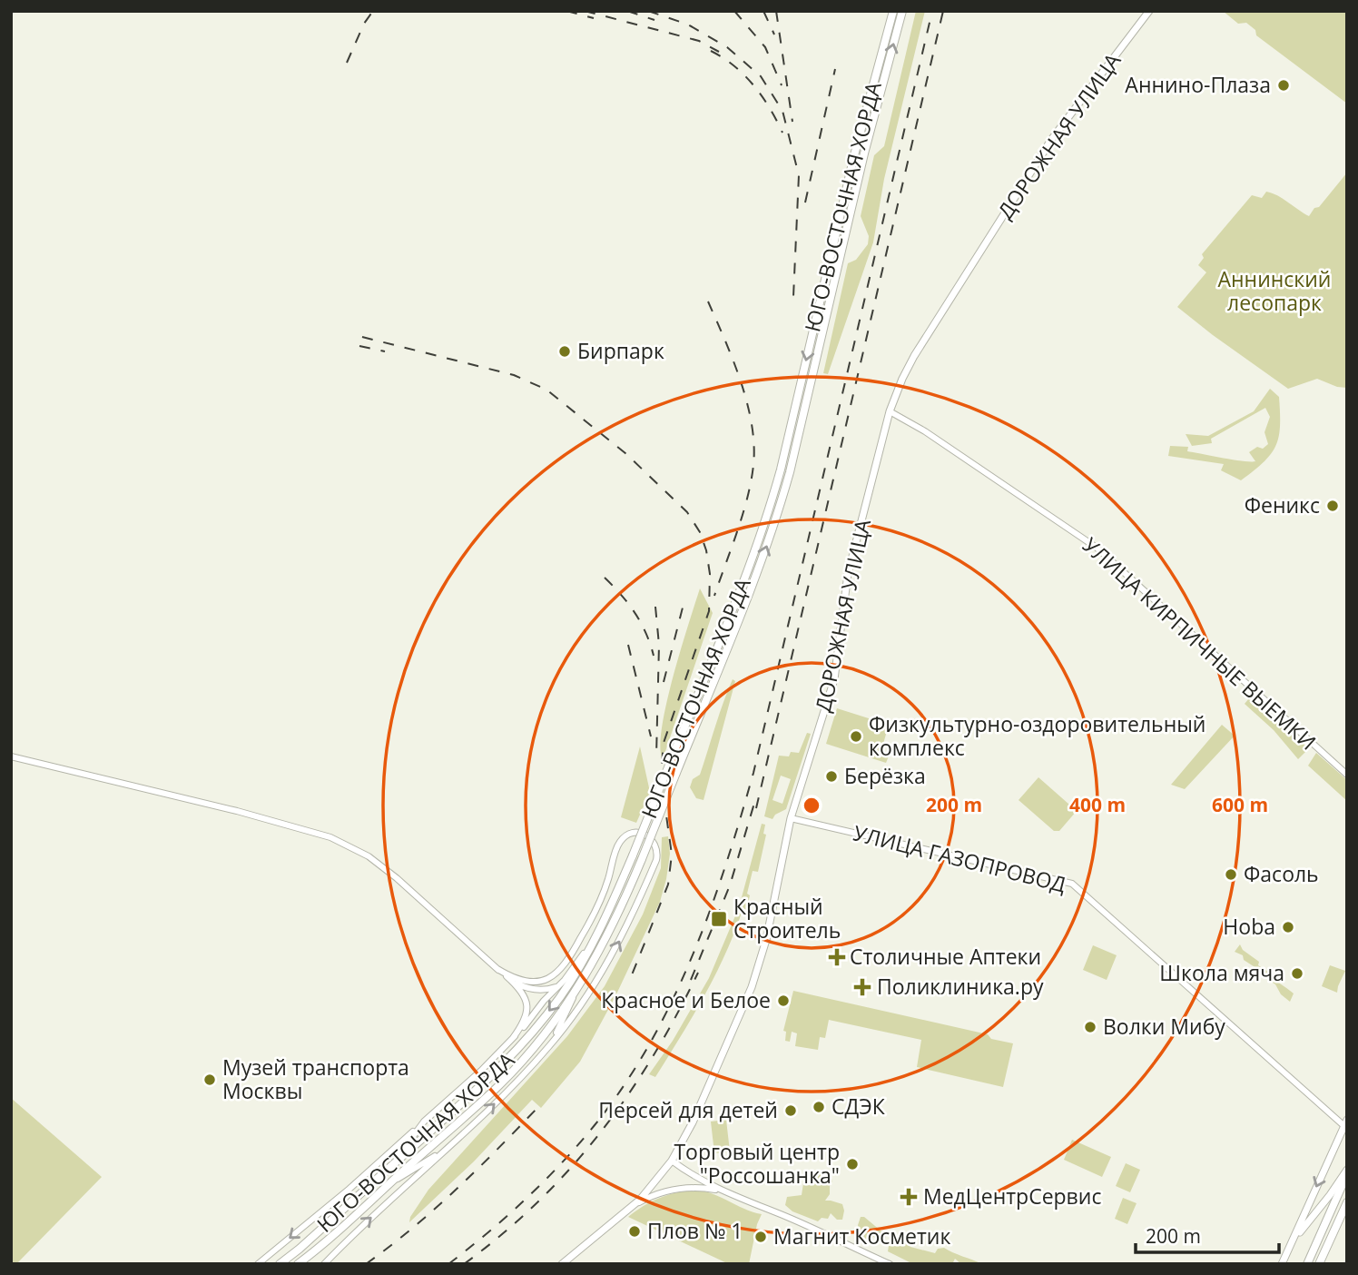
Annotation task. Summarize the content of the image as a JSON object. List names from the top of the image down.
{
  "streets": {
    "main road": ["ДОРОЖНАЯ УЛИЦА", "ЮГО-ВОСТОЧНАЯ ХОРДА"],
    "street": ["УЛИЦА КИРПИЧНЫЕ ВЫЕМКИ", "УЛИЦА ГАЗОПРОВОД"]
  },
  "crossings": [
    ["ДОРОЖНАЯ УЛИЦА", "УЛИЦА КИРПИЧНЫЕ ВЫЕМКИ"],
    ["ДОРОЖНАЯ УЛИЦА", "УЛИЦА ГАЗОПРОВОД"]
  ],
  "parks": ["Аннинский лесопарк"],
  "places": {
    "other": [
      "Аннино-Плаза",
      "Бирпарк",
      "Феникс",
      "Физкультурно-оздоровительный комплекс",
      "Берёзка",
      "Фасоль",
      "Hoba",
      "Школа мяча",
      "Красное и Белое",
      "Волки Мибу",
      "Музей транспорта Москвы",
      "СДЭК",
      "Персей для детей",
      "Торговый центр \"Россошанка\"",
      "Плов № 1",
      "Магнит Косметик"
    ],
    "transit": ["Красный Строитель"],
    "health": ["Столичные Аптеки", "Поликлиника.ру", "МедЦентрСервис"]
  },
  "scale_bar": "200 m",
  "rings": ["200 m", "400 m", "600 m"]
}
